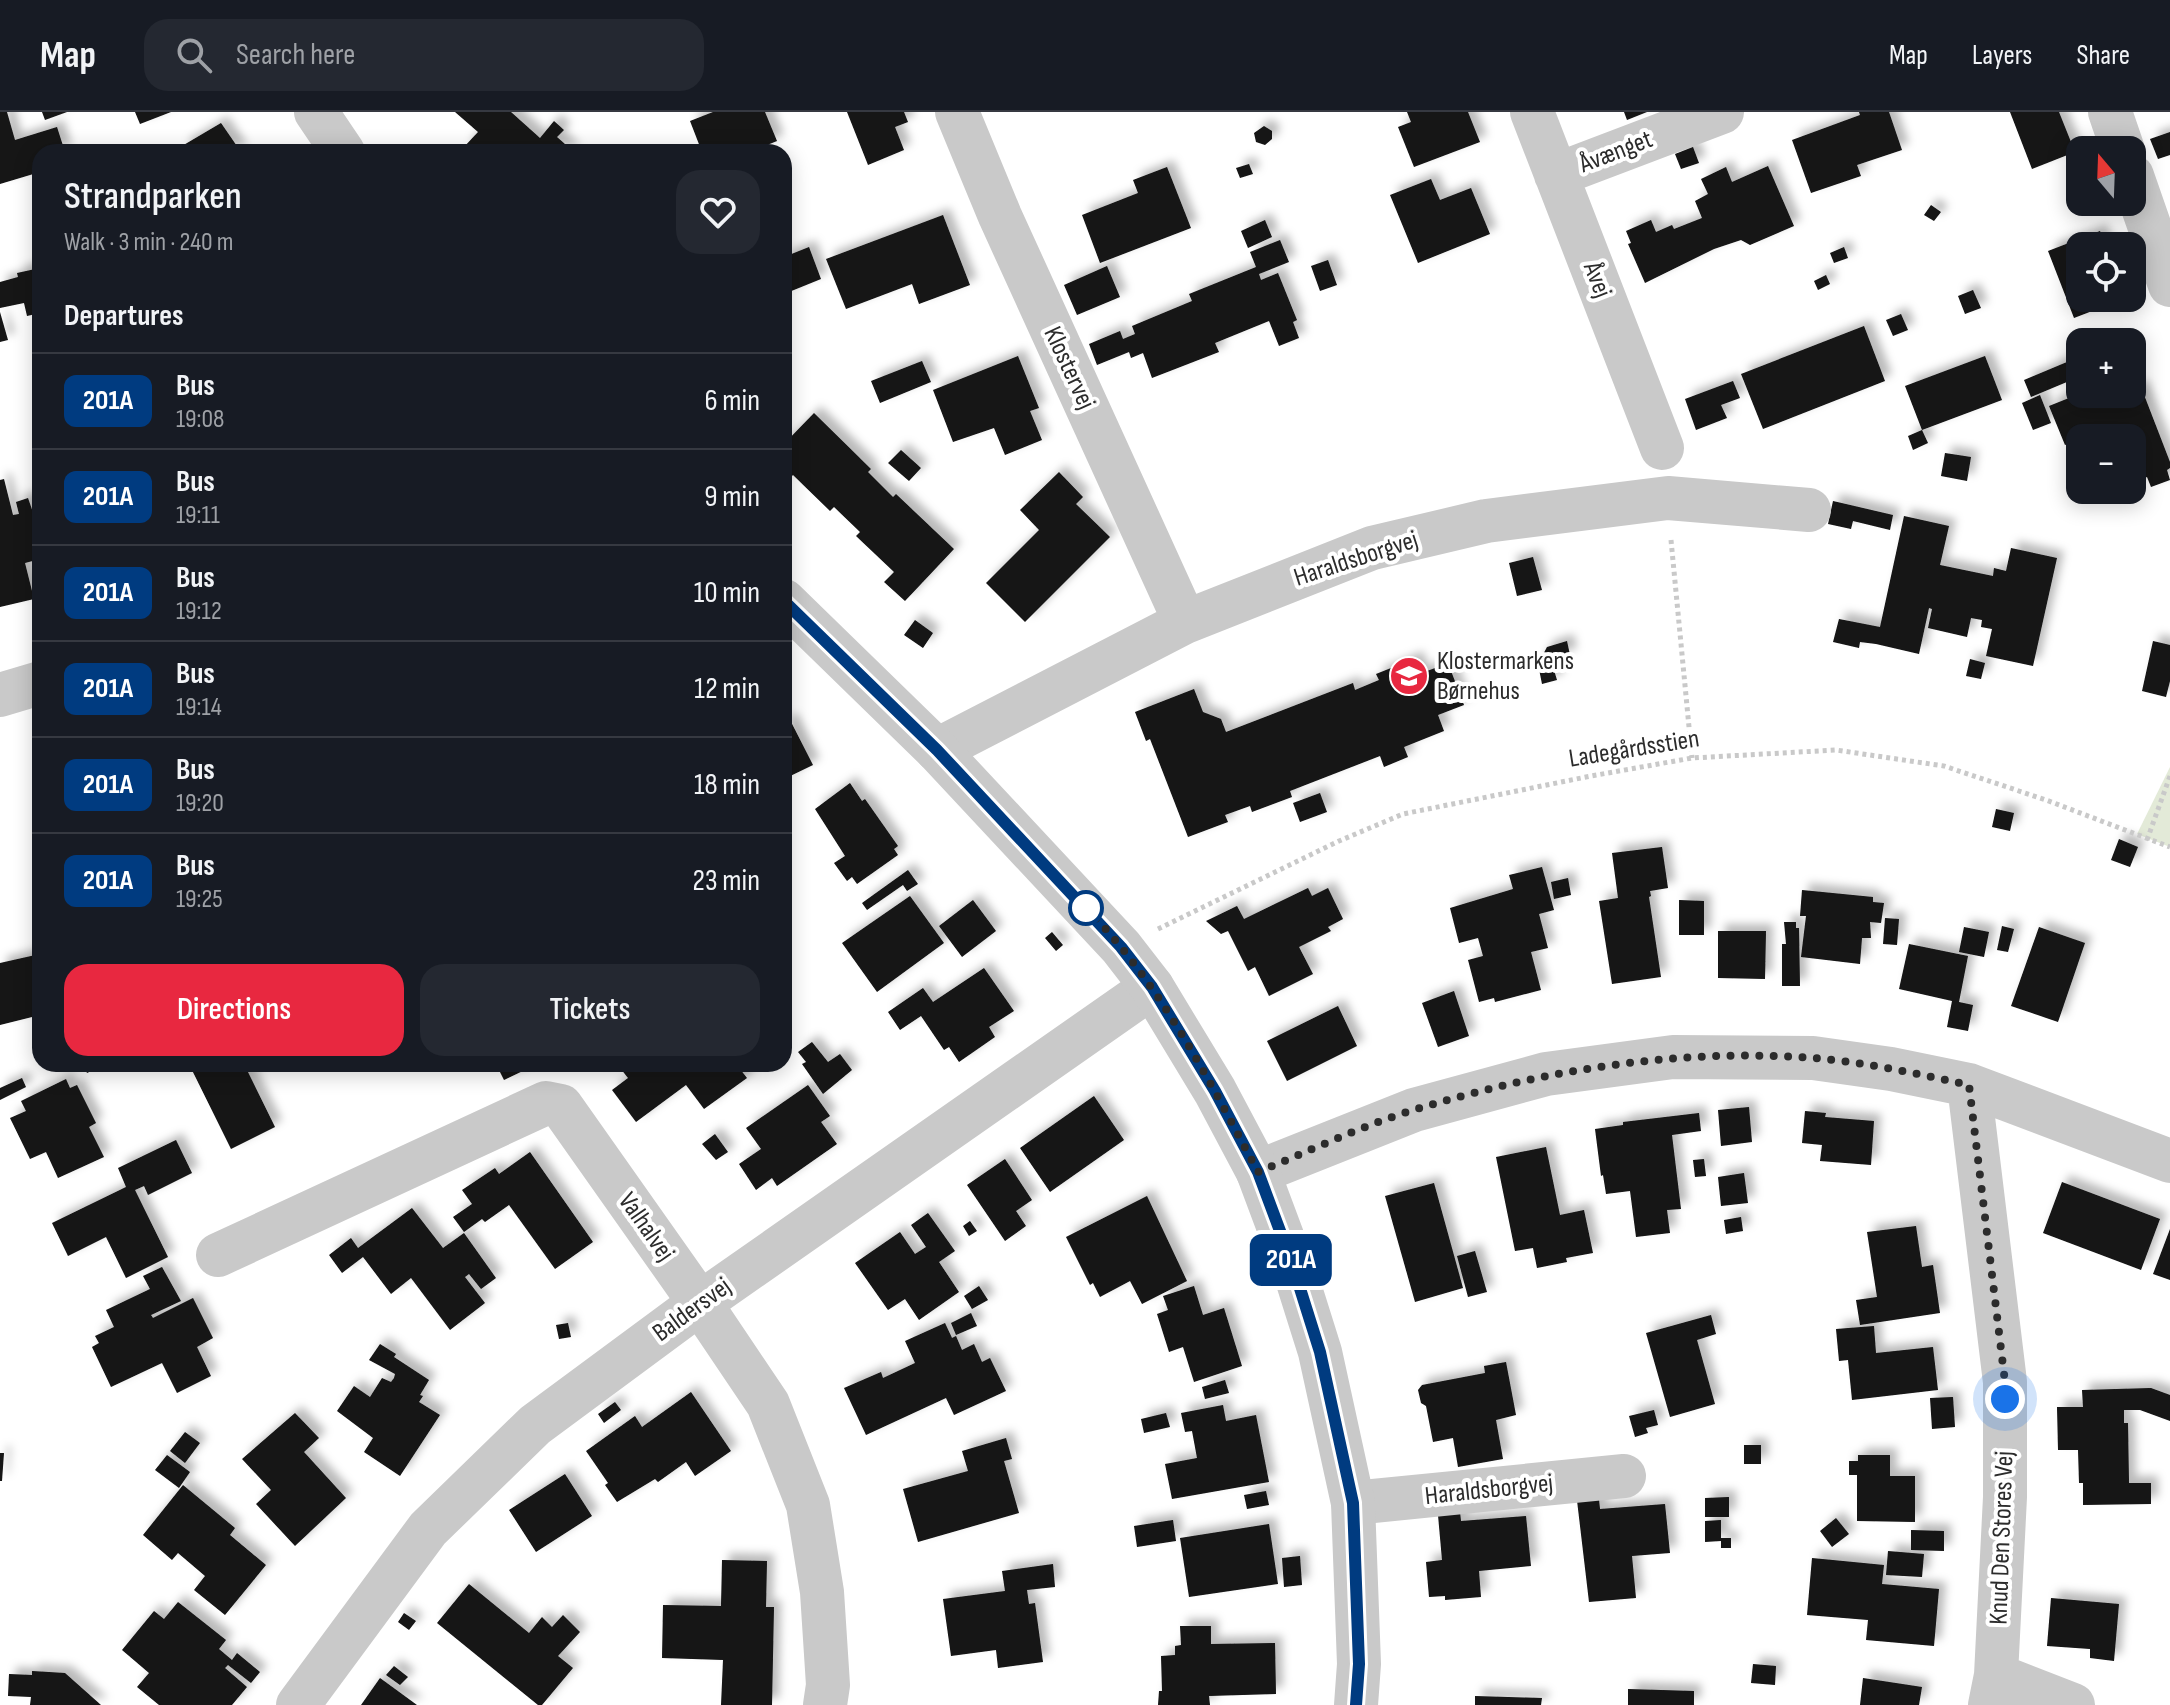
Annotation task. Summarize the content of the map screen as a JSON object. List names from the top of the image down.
{
  "streets": {
    "street": [
      "Åvænget",
      "Åvej",
      "Klostervej",
      "Haraldsborgvej",
      "Valhalvej",
      "Baldersvej",
      "Knud Den Stores Vej"
    ],
    "path": ["Ladegårdsstien"]
  },
  "crossings": [
    ["Åvænget", "Åvej"],
    ["Klostervej", "Haraldsborgvej"],
    ["Valhalvej", "Baldersvej"]
  ],
  "places": {
    "school or university": ["Klostermarkens Børnehus"]
  },
  "lines": ["bus line 201A"],
  "north": "top",
  "page": {
    "header": "Map",
    "search": "Search here",
    "nav": ["Map", "Layers", "Share"],
    "on_map": "201A",
    "map_buttons": ["+", "−"],
    "heading": [
      ["Strandparken", "Walk · 3 min · 240 m"],
      "Departures"
    ],
    "list": [
      {
        "mark": "201A",
        "name": "Bus",
        "note": "19:08",
        "value": "6 min"
      },
      {
        "mark": "201A",
        "name": "Bus",
        "note": "19:11",
        "value": "9 min"
      },
      {
        "mark": "201A",
        "name": "Bus",
        "note": "19:12",
        "value": "10 min"
      },
      {
        "mark": "201A",
        "name": "Bus",
        "note": "19:14",
        "value": "12 min"
      },
      {
        "mark": "201A",
        "name": "Bus",
        "note": "19:20",
        "value": "18 min"
      },
      {
        "mark": "201A",
        "name": "Bus",
        "note": "19:25",
        "value": "23 min"
      }
    ],
    "buttons": ["Directions", "Tickets"]
  }
}
